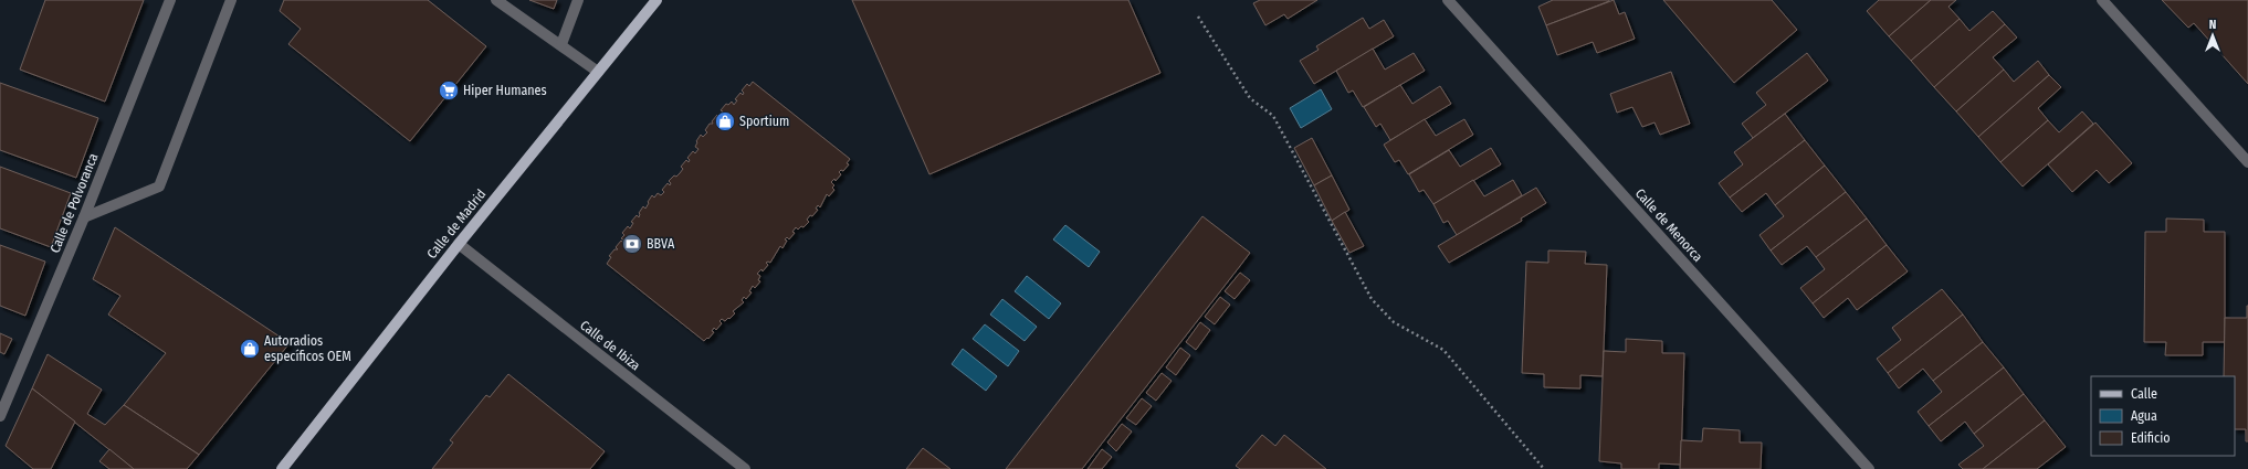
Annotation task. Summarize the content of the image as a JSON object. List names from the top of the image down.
{
  "streets": {
    "main road": ["Calle de Madrid"],
    "street": ["Calle de Polvoranca", "Calle de Menorca", "Calle de Ibiza"]
  },
  "crossings": [
    ["Calle de Madrid", "Calle de Ibiza"]
  ],
  "places": {
    "supermarket": ["Hiper Humanes"],
    "shop": ["Sportium", "Autoradios específicos OEM"],
    "bank": ["BBVA"]
  },
  "legend": ["Calle", "Agua", "Edificio"],
  "north": "top"
}
